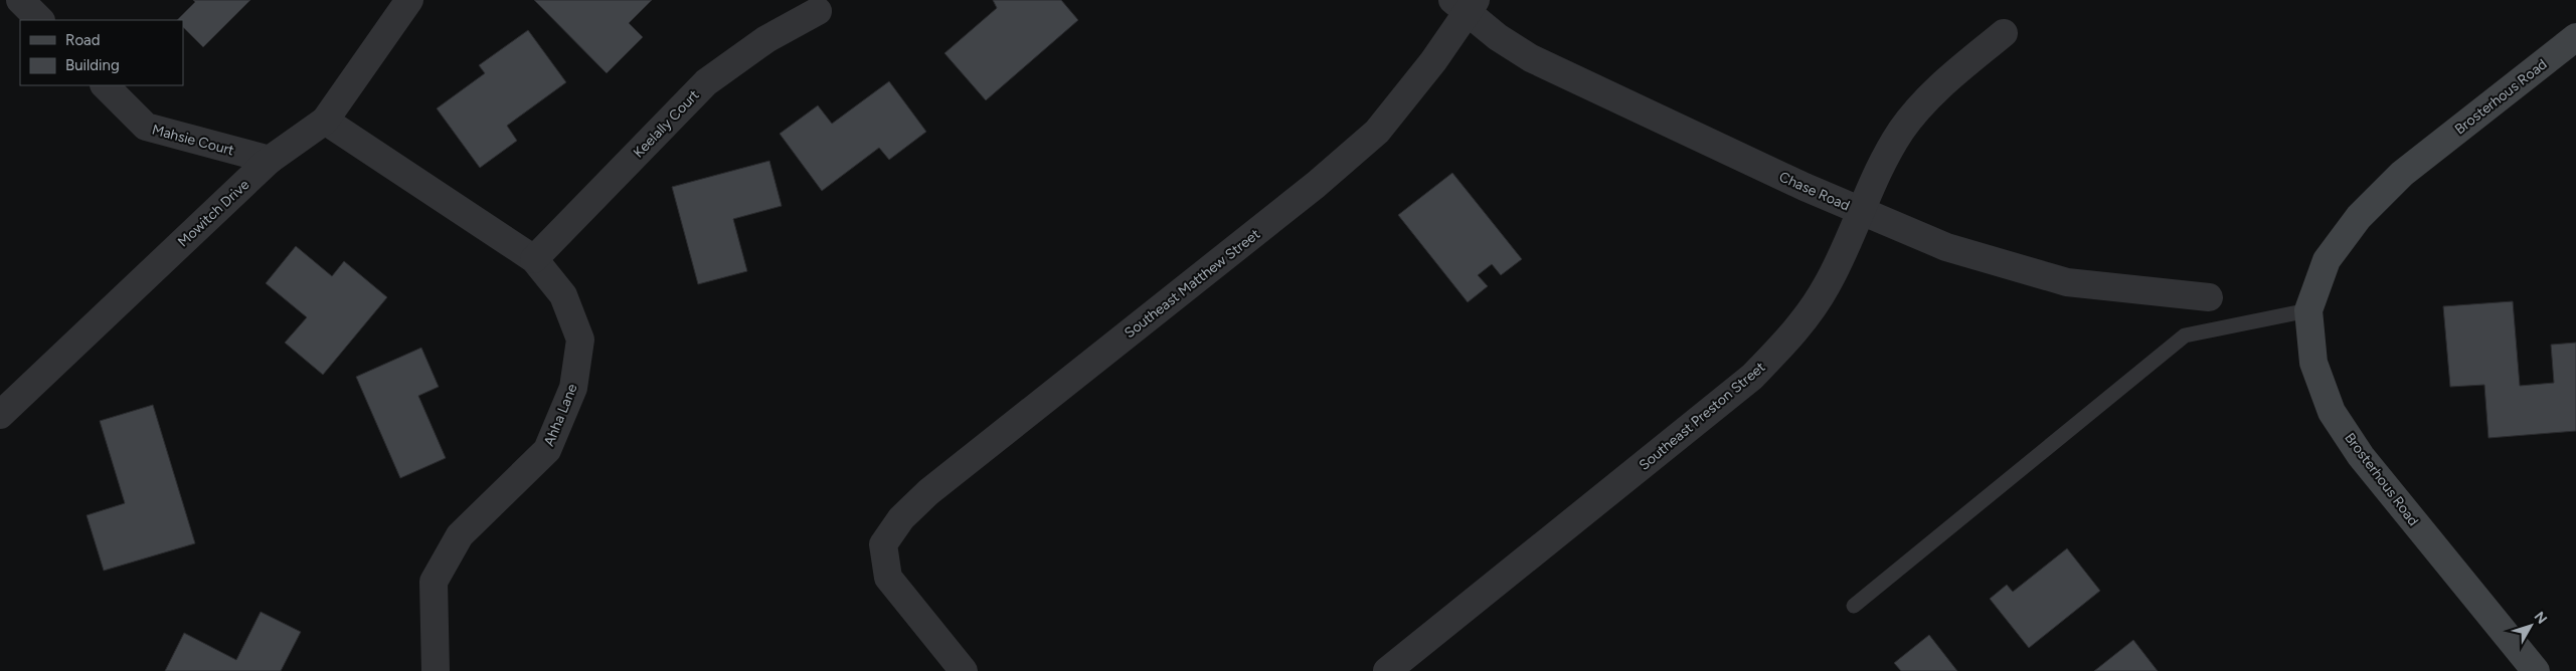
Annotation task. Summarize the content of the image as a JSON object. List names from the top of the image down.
{
  "streets": {
    "street": [
      "Brosterhous Road",
      "Keelally Court",
      "Mahsie Court",
      "Chase Road",
      "Mowitch Drive",
      "Southeast Matthew Street",
      "Ahha Lane",
      "Southeast Preston Street"
    ]
  },
  "crossings": [
    ["Keelally Court", "Ahha Lane"],
    ["Mahsie Court", "Mowitch Drive"],
    ["Chase Road", "Southeast Matthew Street"],
    ["Chase Road", "Southeast Preston Street"],
    ["Mowitch Drive", "Ahha Lane"]
  ],
  "legend": ["Road", "Building"],
  "north": "top right"
}
